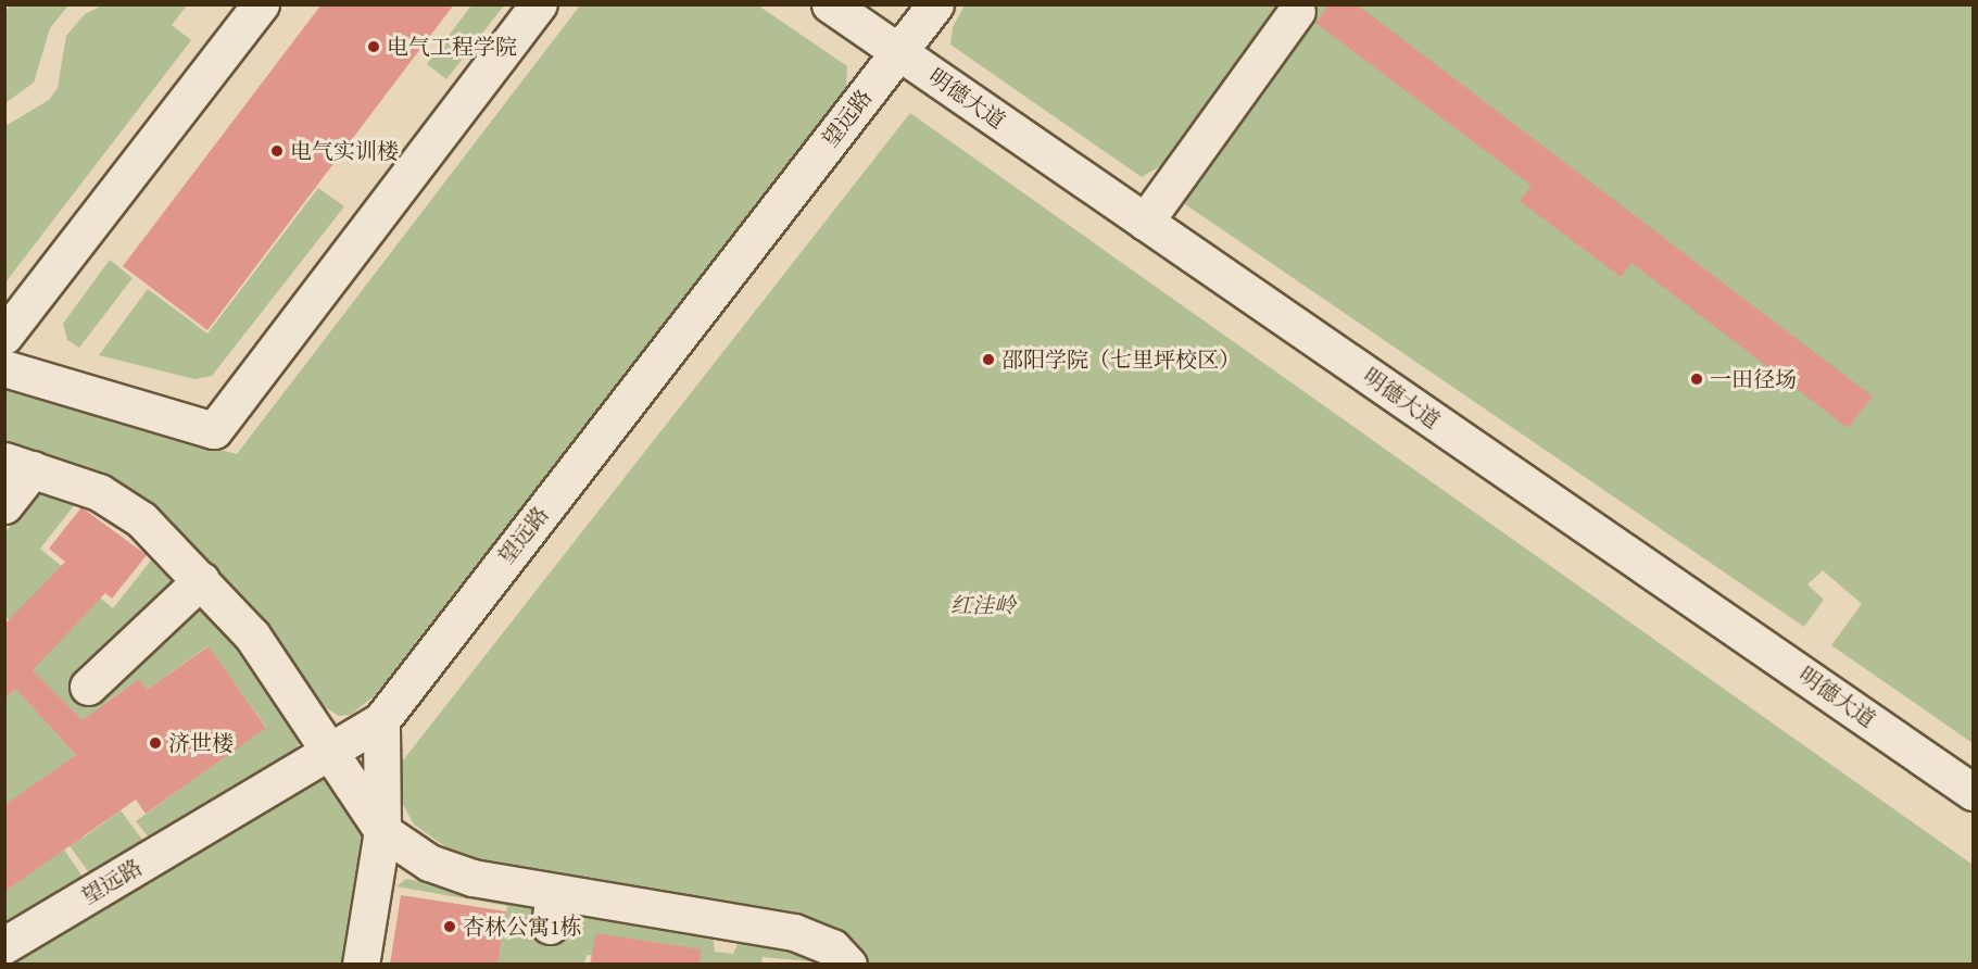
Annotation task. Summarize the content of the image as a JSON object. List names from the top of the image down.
{
  "streets": {
    "lane": ["明德大道", "望远路"]
  },
  "crossings": [
    ["明德大道", "望远路"]
  ],
  "parks": ["红洼岭"],
  "places": [
    "电气工程学院",
    "电气实训楼",
    "邵阳学院（七里坪校区）",
    "一田径场",
    "济世楼",
    "杏林公寓1栋"
  ]
}
